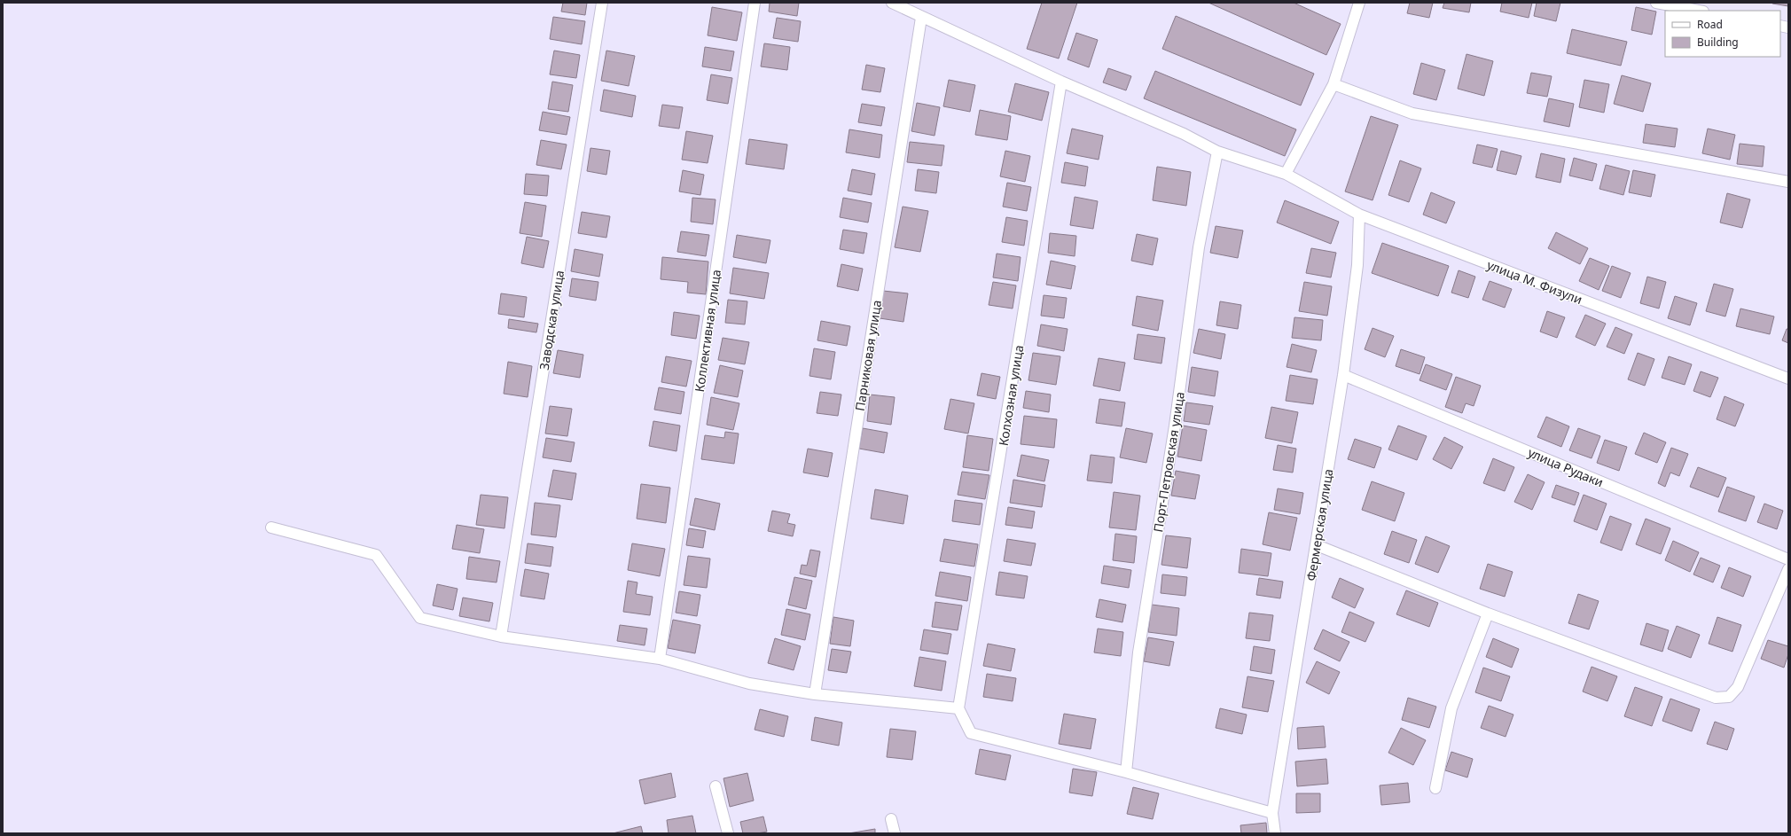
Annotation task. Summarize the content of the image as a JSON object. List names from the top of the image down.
{
  "streets": {
    "street": [
      "улица М. Физули",
      "Заводская улица",
      "Коллективная улица",
      "Парниковая улица",
      "Колхозная улица",
      "Порт-Петровская улица",
      "улица Рудаки",
      "Фермерская улица"
    ]
  },
  "crossings": [
    ["улица М. Физули", "Парниковая улица"],
    ["улица М. Физули", "Колхозная улица"],
    ["улица М. Физули", "Порт-Петровская улица"],
    ["улица М. Физули", "Фермерская улица"],
    ["улица Рудаки", "Фермерская улица"]
  ],
  "legend": ["Road", "Building"]
}
